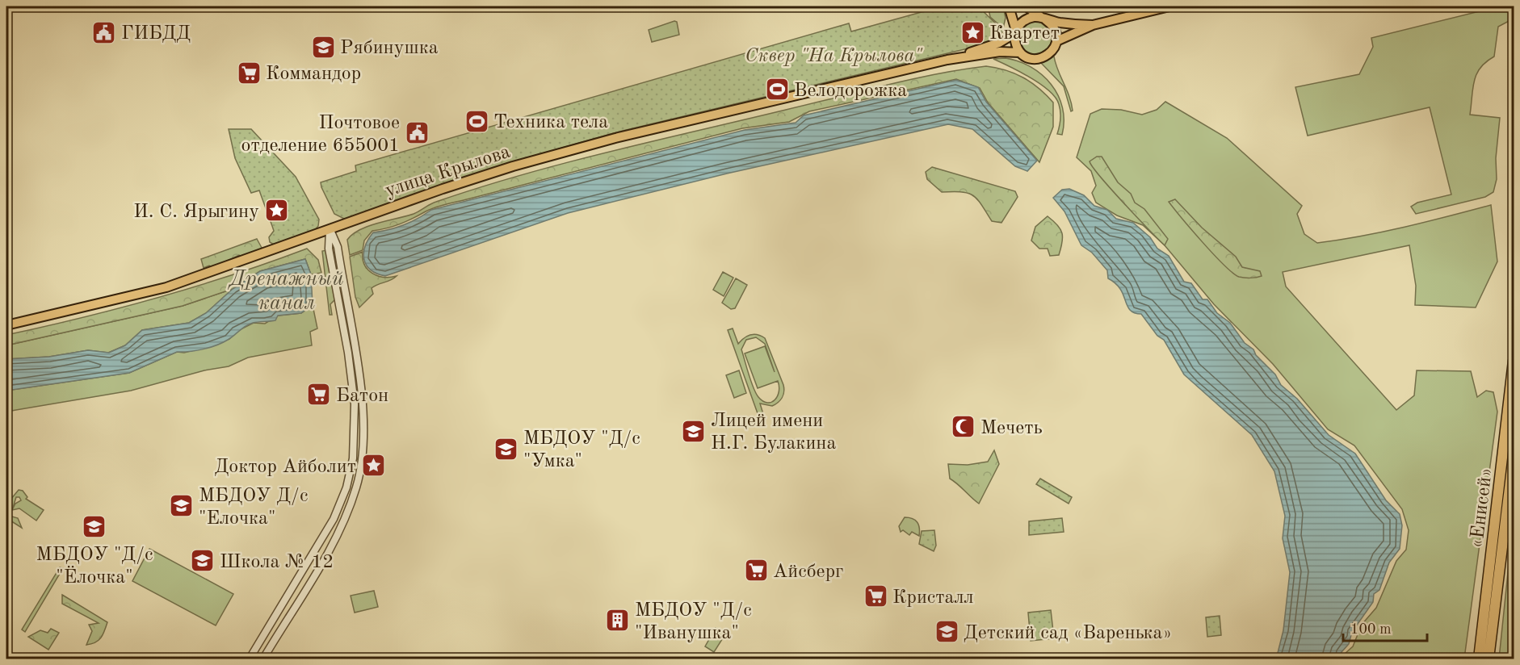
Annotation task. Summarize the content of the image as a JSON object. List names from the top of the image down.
{
  "streets": {
    "highway": ["«Енисей»"],
    "main road": ["улица Крылова"]
  },
  "water": ["Дренажный канал"],
  "parks": ["Сквер \"На Крылова\""],
  "places": {
    "public building": ["ГИБДД", "Почтовое отделение 655001"],
    "place": ["Квартет", "И. С. Ярыгину", "Доктор Айболит"],
    "school or university": [
      "Рябинушка",
      "Лицей имени Н.Г. Булакина",
      "МБДОУ \"Д/с \"Умка\"",
      "МБДОУ Д/с \"Елочка\"",
      "МБДОУ \"Д/с \"Ёлочка\"",
      "Школа № 12",
      "Детский сад «Варенька»"
    ],
    "supermarket": [
      "Коммандор",
      "Батон",
      "Айсберг",
      "Кристалл"
    ],
    "sports": ["Велодорожка", "Техника тела"],
    "mosque": ["Мечеть"],
    "building": ["МБДОУ \"Д/с \"Иванушка\""]
  },
  "scale_bar": "100 m"
}
